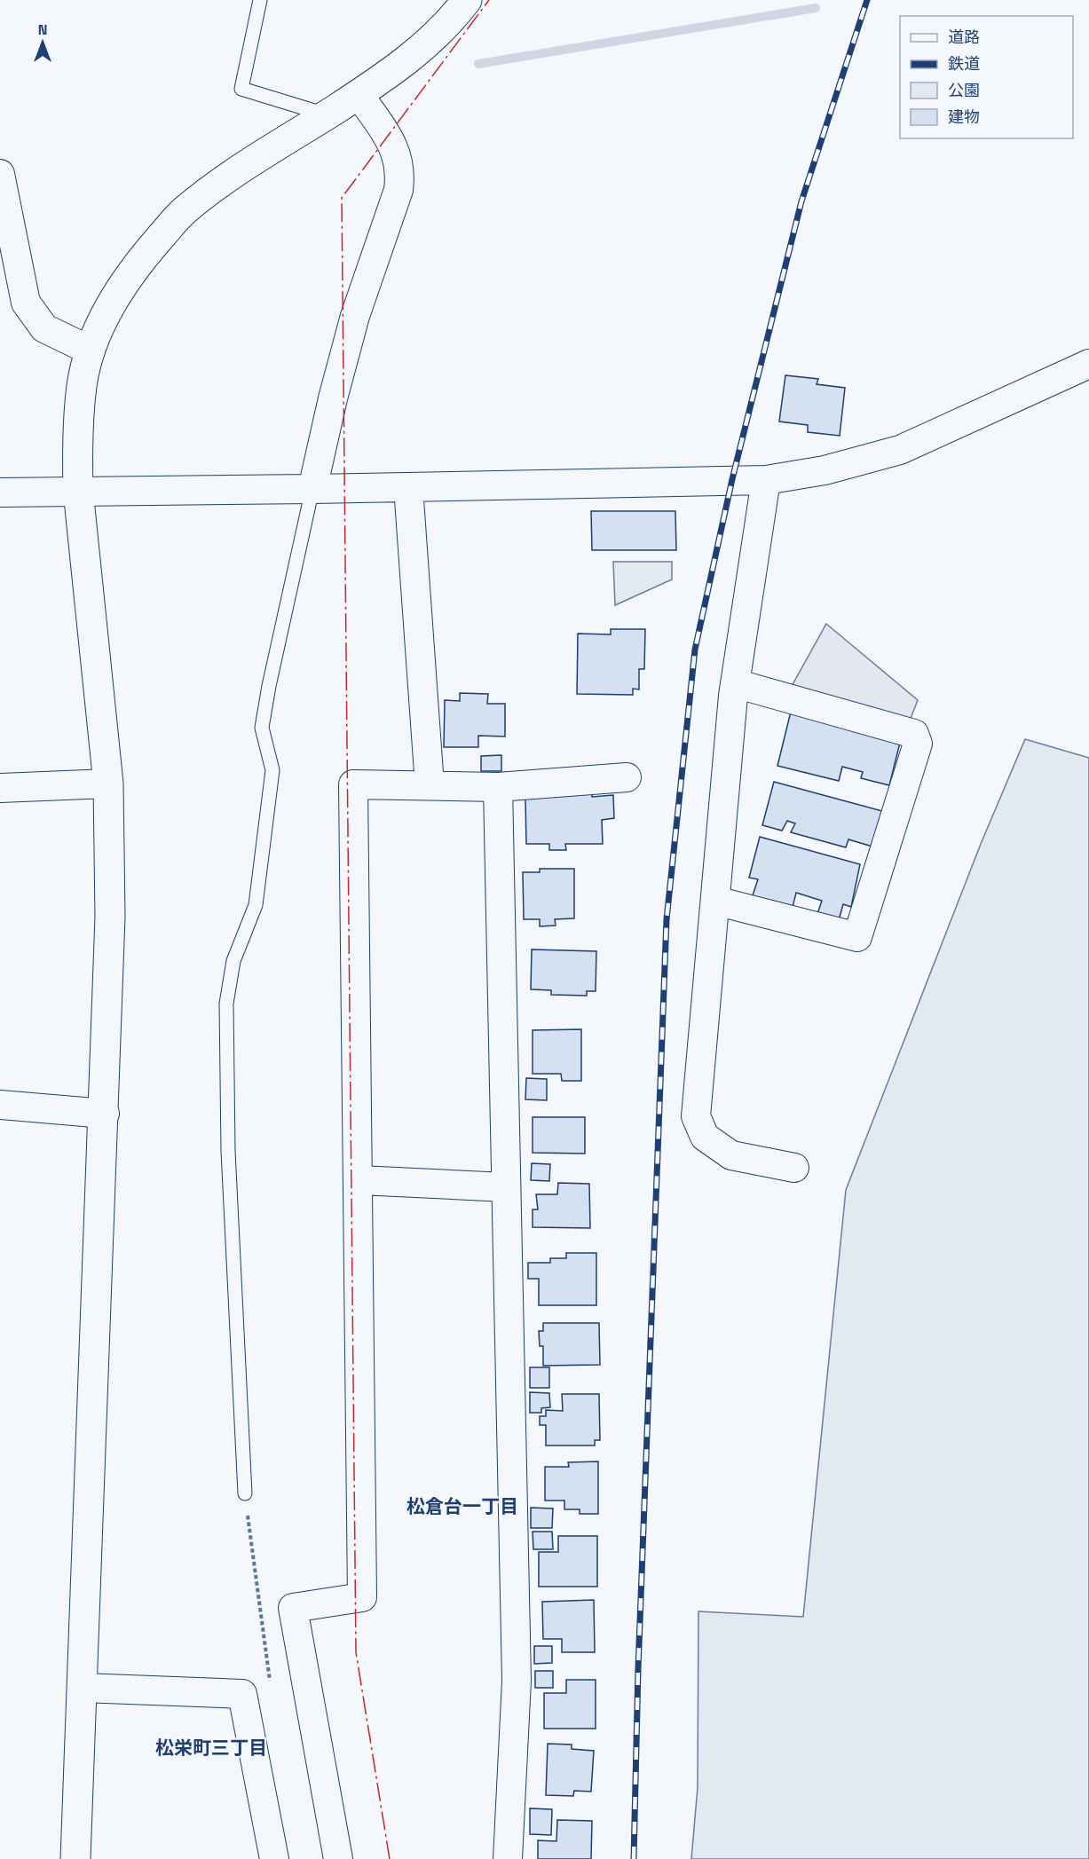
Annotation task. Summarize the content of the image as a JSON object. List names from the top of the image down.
{
  "districts": ["松倉台一丁目", "松栄町三丁目"],
  "legend": [
    "道路",
    "鉄道",
    "公園",
    "建物"
  ],
  "north": "top"
}
